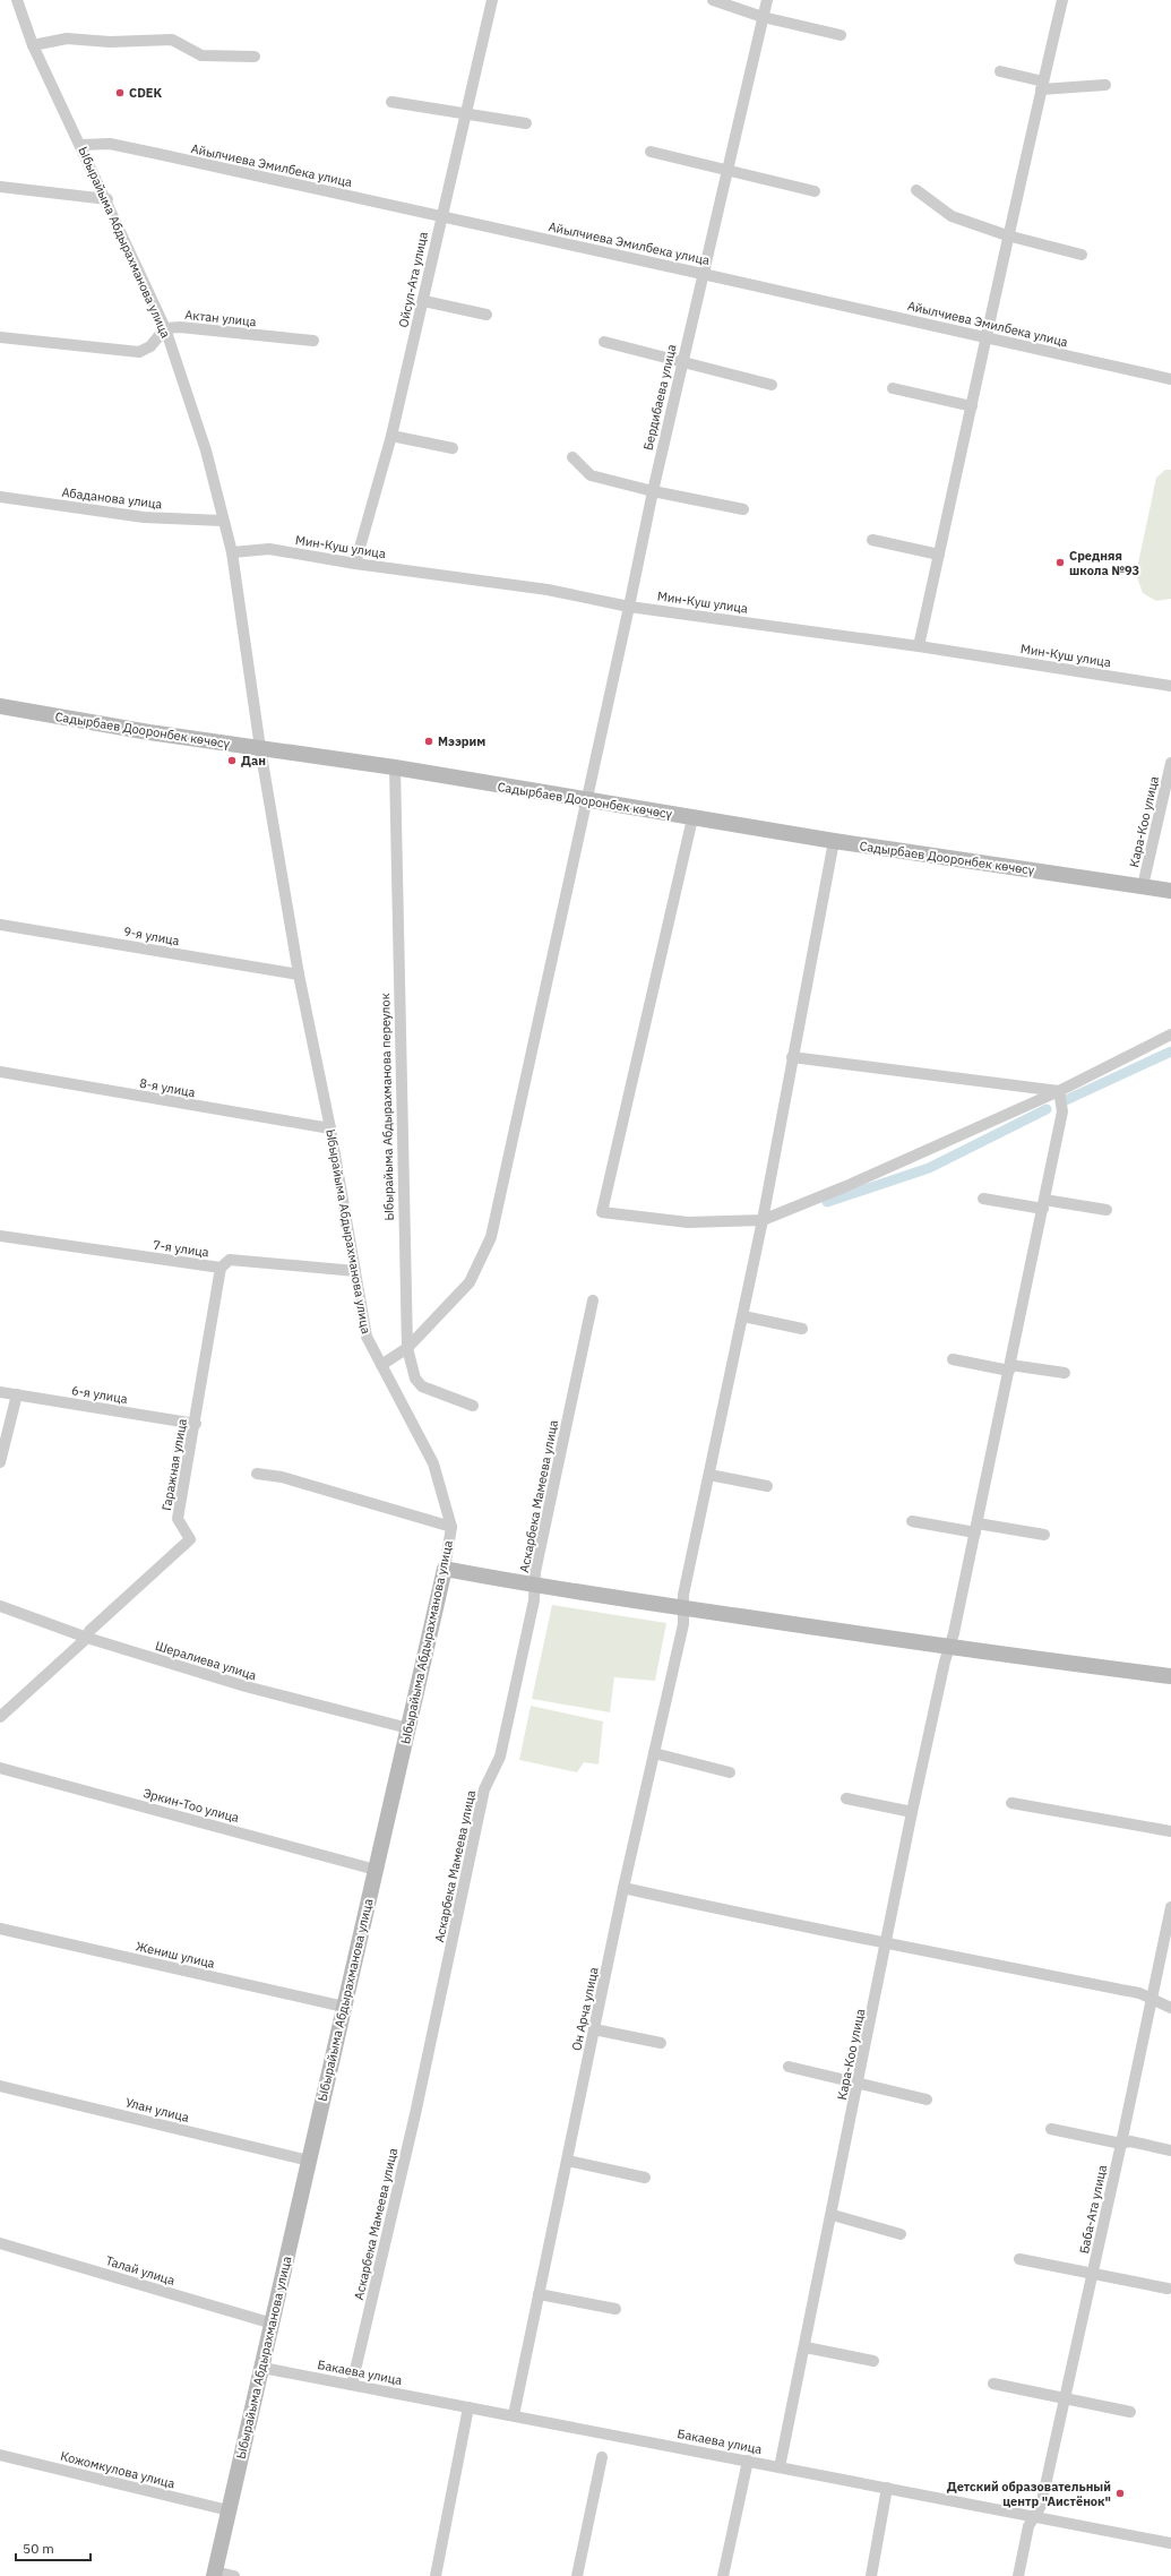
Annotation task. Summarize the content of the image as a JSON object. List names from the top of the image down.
{
  "streets": {
    "street": [
      "Айылчиева Эмилбека улица",
      "Ыбырайыма Абдырахманова улица",
      "Ойсул-Ата улица",
      "Актан улица",
      "Бердибаева улица",
      "Абаданова улица",
      "Мин-Куш улица",
      "Садырбаев Дооронбек көчөсү",
      "Кара-Коо улица",
      "9-я улица",
      "8-я улица",
      "Ыбырайыма Абдырахманова переулок",
      "7-я улица",
      "6-я улица",
      "Гаражная улица",
      "Аскарбека Мамеева улица",
      "Шералиева улица",
      "Эркин-Тоо улица",
      "Жениш улица",
      "Он Арча улица",
      "Улан улица",
      "Баба-Ата улица",
      "Талай улица",
      "Бакаева улица",
      "Кожомкулова улица"
    ]
  },
  "crossings": [
    ["Айылчиева Эмилбека улица", "Ыбырайыма Абдырахманова улица"],
    ["Айылчиева Эмилбека улица", "Ойсул-Ата улица"],
    ["Айылчиева Эмилбека улица", "Бердибаева улица"],
    ["Ыбырайыма Абдырахманова улица", "Актан улица"],
    ["Ыбырайыма Абдырахманова улица", "Бердибаева улица"],
    ["Ыбырайыма Абдырахманова улица", "Абаданова улица"],
    ["Ыбырайыма Абдырахманова улица", "Мин-Куш улица"],
    ["Ыбырайыма Абдырахманова улица", "Садырбаев Дооронбек көчөсү"],
    ["Ыбырайыма Абдырахманова улица", "9-я улица"],
    ["Ыбырайыма Абдырахманова улица", "8-я улица"],
    ["Ыбырайыма Абдырахманова улица", "7-я улица"],
    ["Ыбырайыма Абдырахманова улица", "Шералиева улица"],
    ["Ыбырайыма Абдырахманова улица", "Эркин-Тоо улица"],
    ["Ыбырайыма Абдырахманова улица", "Жениш улица"],
    ["Ыбырайыма Абдырахманова улица", "Улан улица"],
    ["Ыбырайыма Абдырахманова улица", "Талай улица"],
    ["Ыбырайыма Абдырахманова улица", "Бакаева улица"],
    ["Ыбырайыма Абдырахманова улица", "Кожомкулова улица"],
    ["Ойсул-Ата улица", "Мин-Куш улица"],
    ["Бердибаева улица", "Мин-Куш улица"],
    ["Бердибаева улица", "Садырбаев Дооронбек көчөсү"],
    ["Бердибаева улица", "Ыбырайыма Абдырахманова переулок"],
    ["Садырбаев Дооронбек көчөсү", "Кара-Коо улица"],
    ["Садырбаев Дооронбек көчөсү", "Ыбырайыма Абдырахманова переулок"],
    ["Садырбаев Дооронбек көчөсү", "Он Арча улица"],
    ["Кара-Коо улица", "Бакаева улица"],
    ["7-я улица", "Гаражная улица"],
    ["6-я улица", "Гаражная улица"],
    ["Гаражная улица", "Шералиева улица"],
    ["Аскарбека Мамеева улица", "Бакаева улица"],
    ["Он Арча улица", "Бакаева улица"],
    ["Баба-Ата улица", "Бакаева улица"]
  ],
  "places": [
    "CDEK",
    "Средняя школа №93",
    "Мээрим",
    "Дан",
    "Детский образовательный центр \"Аистёнок\""
  ],
  "scale_bar": "50 m"
}
